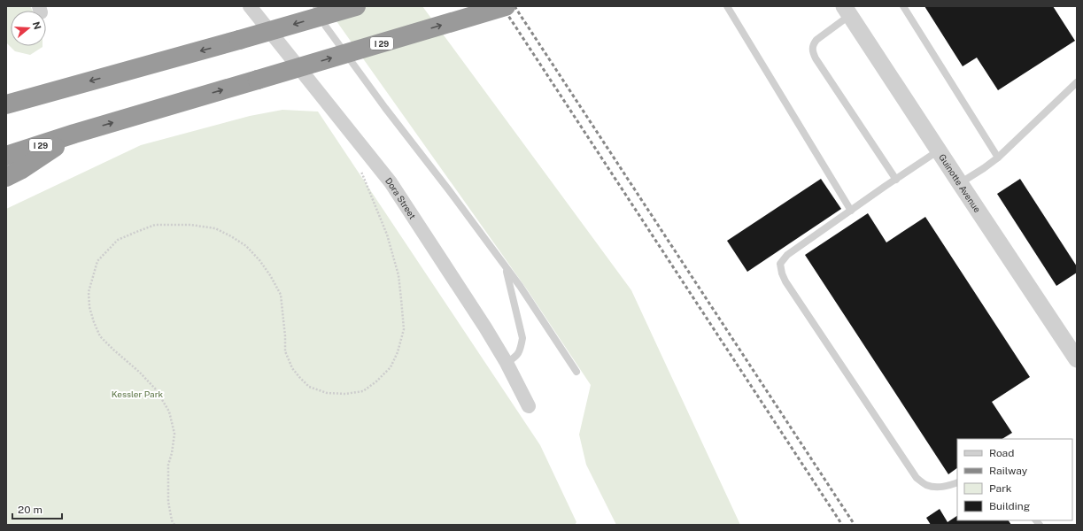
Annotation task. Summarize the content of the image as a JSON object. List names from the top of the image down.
{
  "streets": {
    "highway": ["I 29"],
    "street": ["Guinotte Avenue", "Dora Street"]
  },
  "parks": ["Kessler Park"],
  "legend": [
    "Road",
    "Railway",
    "Park",
    "Building"
  ],
  "scale_bar": "20 m",
  "north": "right"
}
